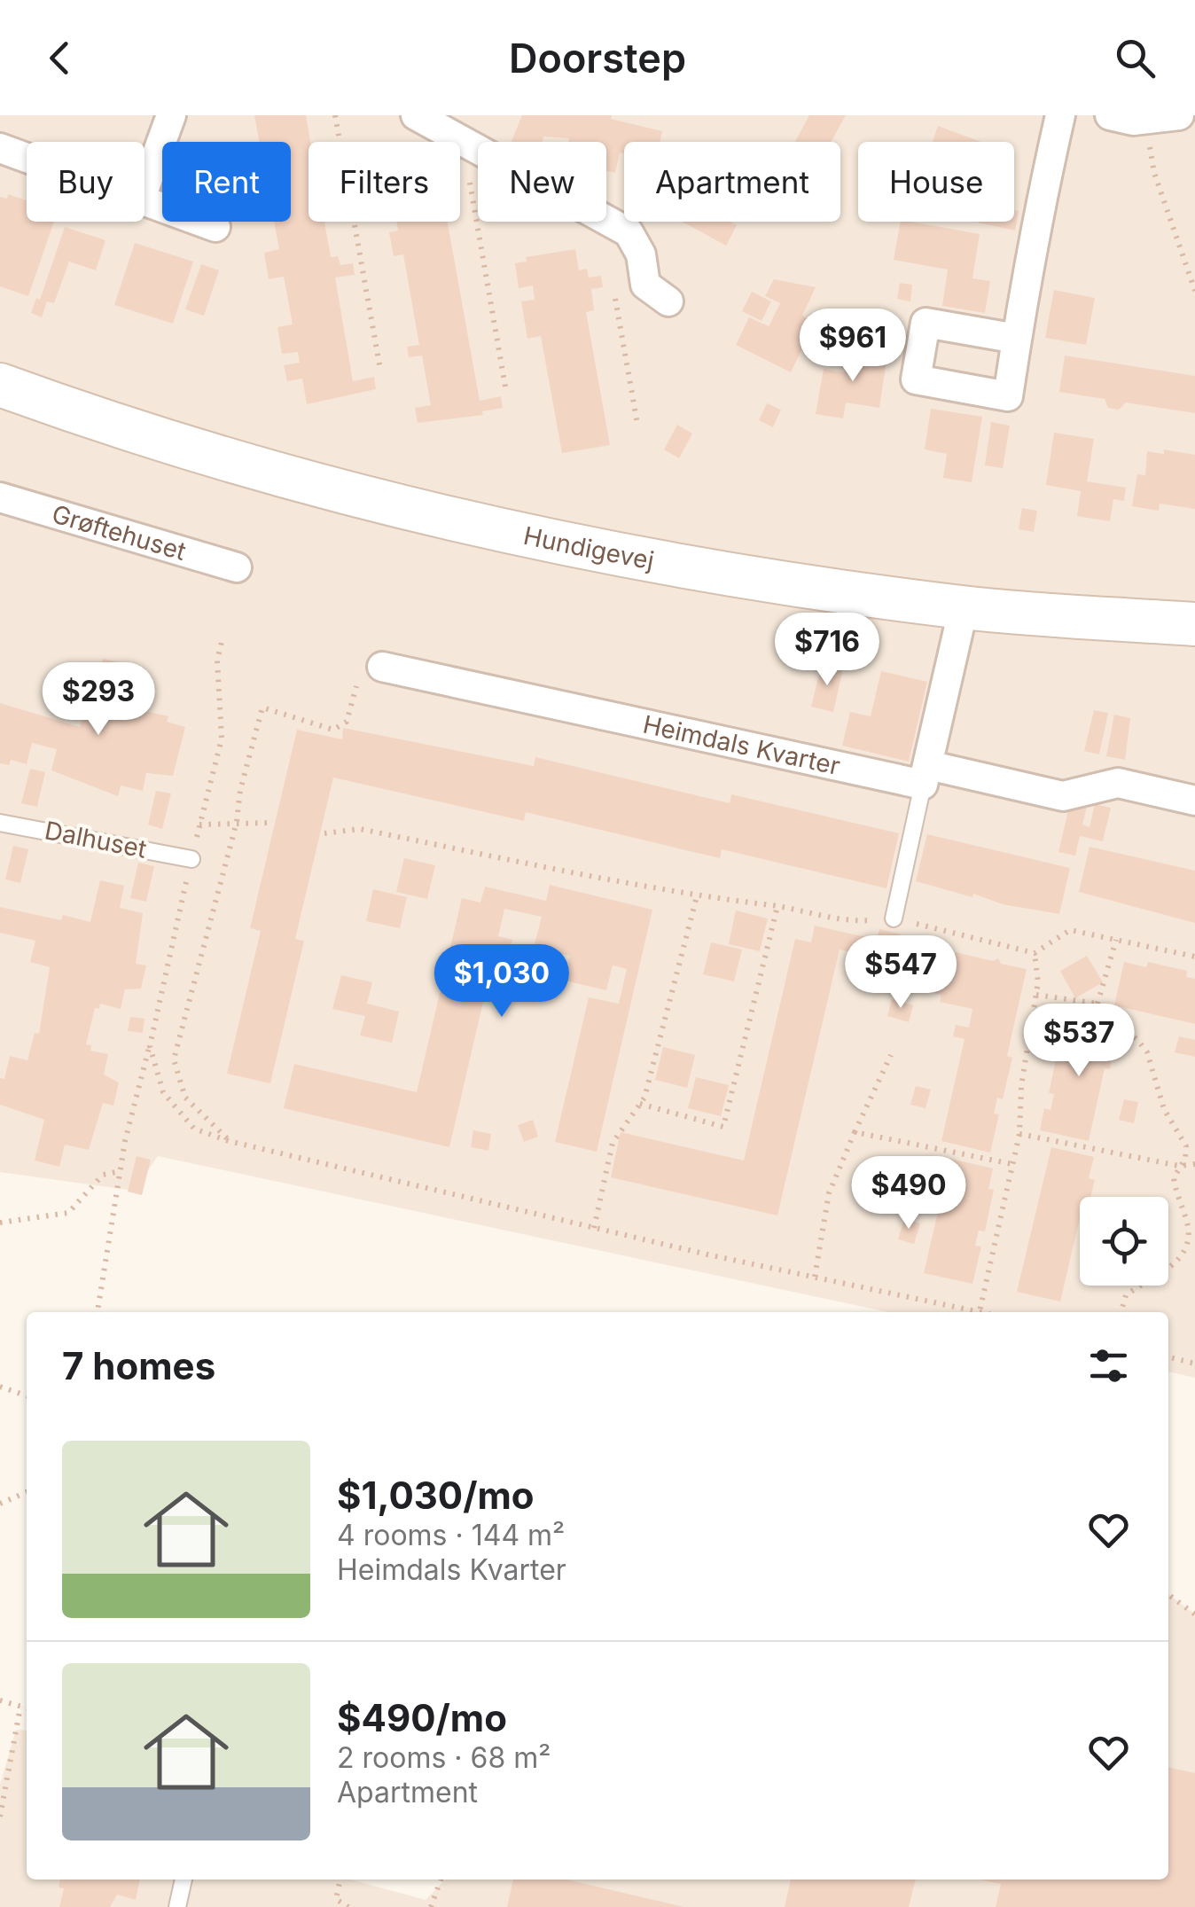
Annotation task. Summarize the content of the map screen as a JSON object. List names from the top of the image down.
{
  "streets": {
    "street": ["Grøftehuset", "Hundigevej", "Heimdals Kvarter"],
    "lane": ["Dalhuset"]
  },
  "page": {
    "header": "Doorstep",
    "chip": [
      "Buy",
      "Rent",
      "Filters",
      "New",
      "Apartment",
      "House"
    ],
    "price": [
      "$961",
      "$716",
      "$293",
      "$547",
      "$1,030",
      "$537",
      "$490"
    ],
    "heading": "7 homes",
    "list": [
      {
        "name": "$1,030/mo",
        "note": "4 rooms · 144 m² · Heimdals Kvarter"
      },
      {
        "name": "$490/mo",
        "note": "2 rooms · 68 m² · Apartment"
      }
    ]
  }
}
